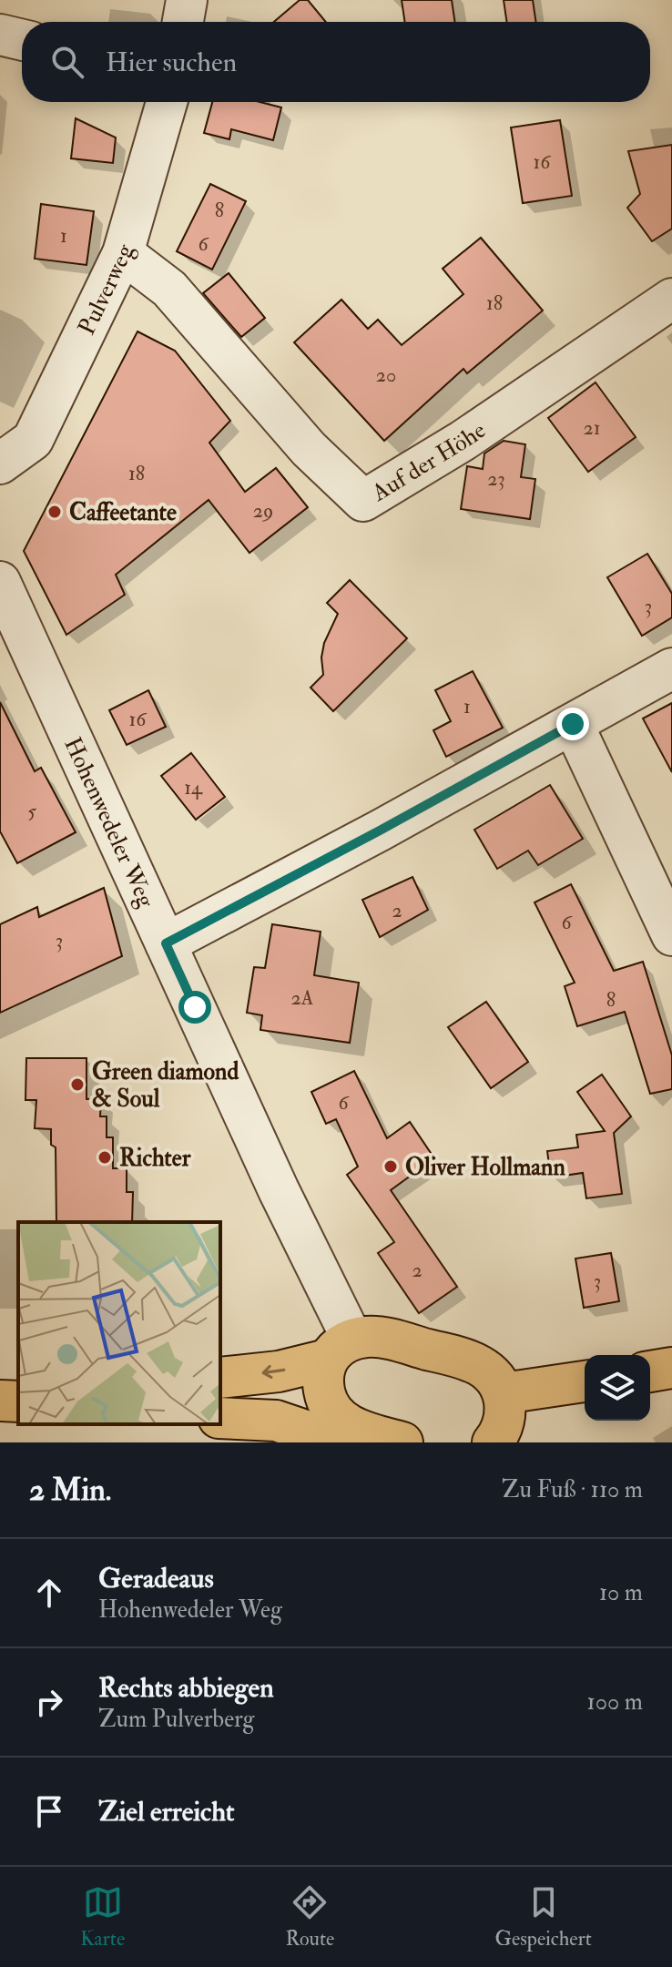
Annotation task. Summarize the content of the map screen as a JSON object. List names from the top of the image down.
{
  "streets": {
    "street": ["Pulverweg", "Auf der Höhe", "Hohenwedeler Weg"]
  },
  "crossings": [
    ["Pulverweg", "Auf der Höhe"]
  ],
  "places": [
    "Caffeetante",
    "Green diamond & Soul",
    "Richter",
    "Oliver Hollmann"
  ],
  "house_numbers": [
    "16",
    "8",
    "1",
    "6",
    "18",
    "20",
    "21",
    "18",
    "23",
    "29",
    "3",
    "1",
    "16",
    "14",
    "5",
    "2",
    "6",
    "3",
    "2A",
    "8",
    "6",
    "2",
    "3"
  ],
  "page": {
    "search": "Hier suchen",
    "heading": ["2 Min.", "Zu Fuß · 110 m"],
    "list": [
      ["Geradeaus", "Hohenwedeler Weg", "10 m"],
      ["Rechts abbiegen", "Zum Pulverberg", "100 m"],
      "Ziel erreicht"
    ],
    "nav": ["Karte", "Route", "Gespeichert"]
  }
}
